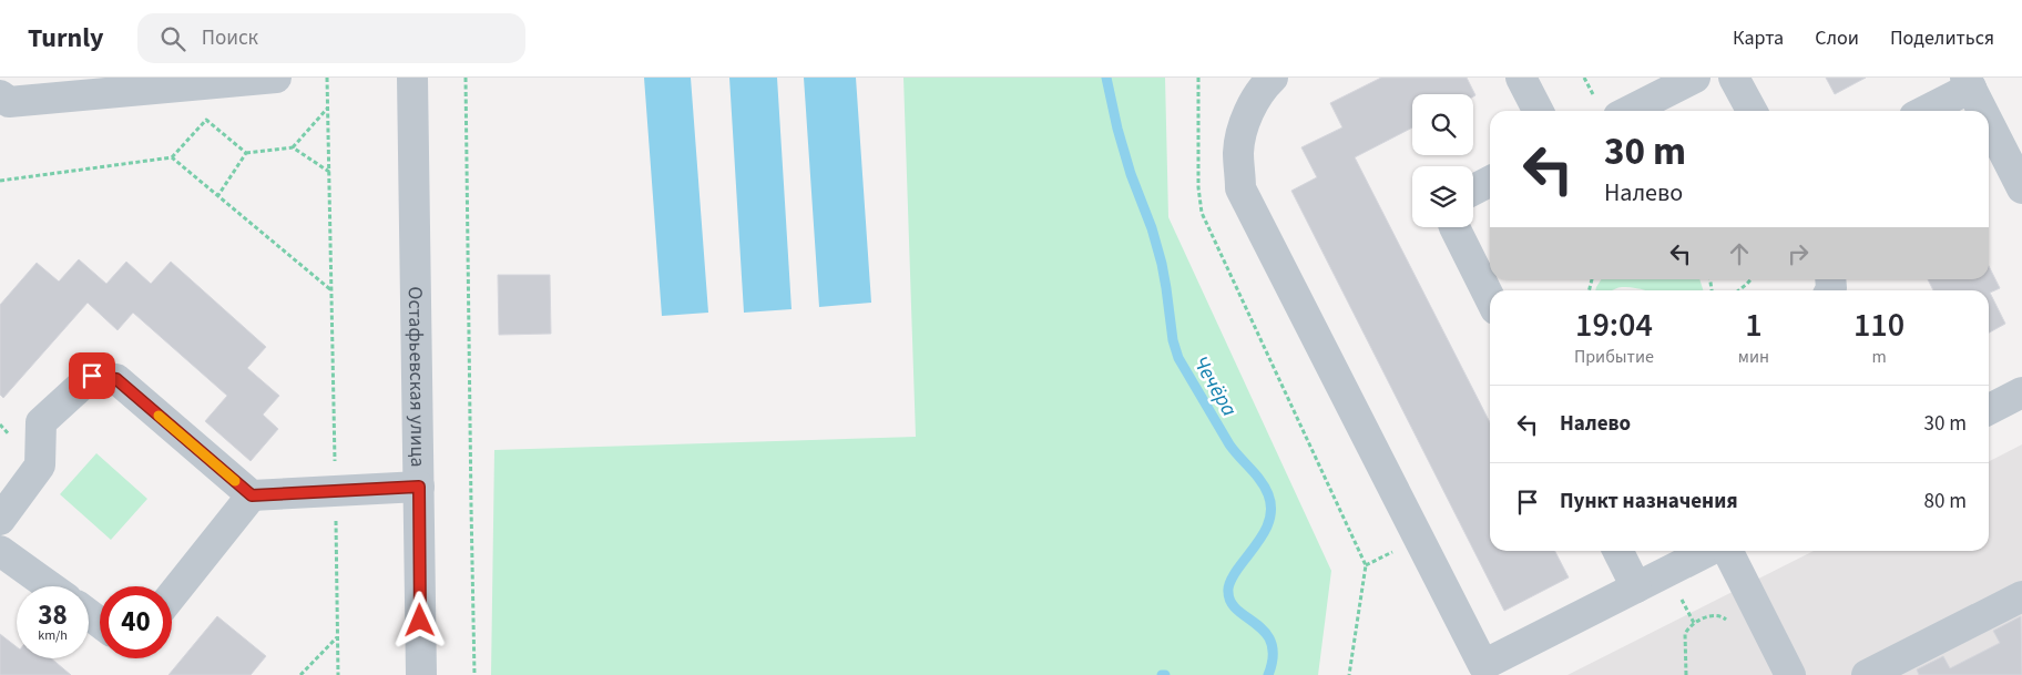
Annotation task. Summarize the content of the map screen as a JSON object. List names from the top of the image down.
{
  "streets": {
    "street": ["Остафьевская улица"]
  },
  "water": ["Чечёра"],
  "page": {
    "header": "Turnly",
    "search": "Поиск",
    "nav": ["Карта", "Слои", "Поделиться"],
    "turn": ["30 m", "Налево"],
    "eta": [
      "19:04",
      "Прибытие",
      "1",
      "мин",
      "110",
      "m"
    ],
    "list": [
      {
        "name": "Налево",
        "value": "30 m"
      },
      {
        "name": "Пункт назначения",
        "value": "80 m"
      }
    ],
    "speed": "38 km/h",
    "limit": "40"
  }
}
